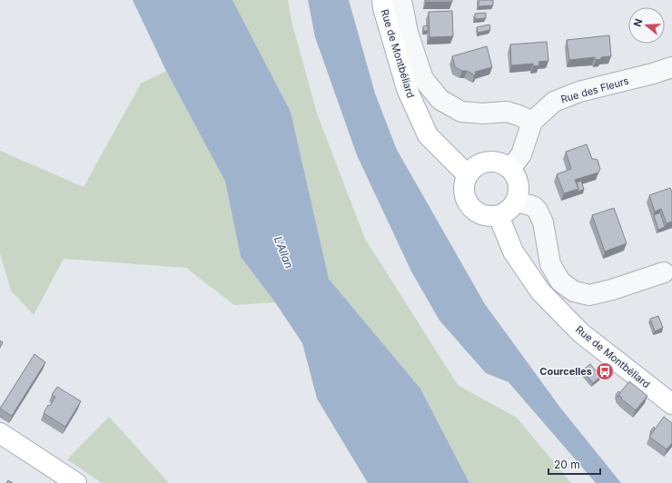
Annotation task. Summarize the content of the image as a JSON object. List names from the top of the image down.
{
  "streets": {
    "main road": ["Rue de Montbéliard"],
    "street": ["Rue des Fleurs"]
  },
  "crossings": [
    ["Rue de Montbéliard", "Rue des Fleurs"]
  ],
  "water": ["L'Allan"],
  "places": {
    "bus stop": ["Courcelles"]
  },
  "scale_bar": "20 m",
  "north": "left"
}
